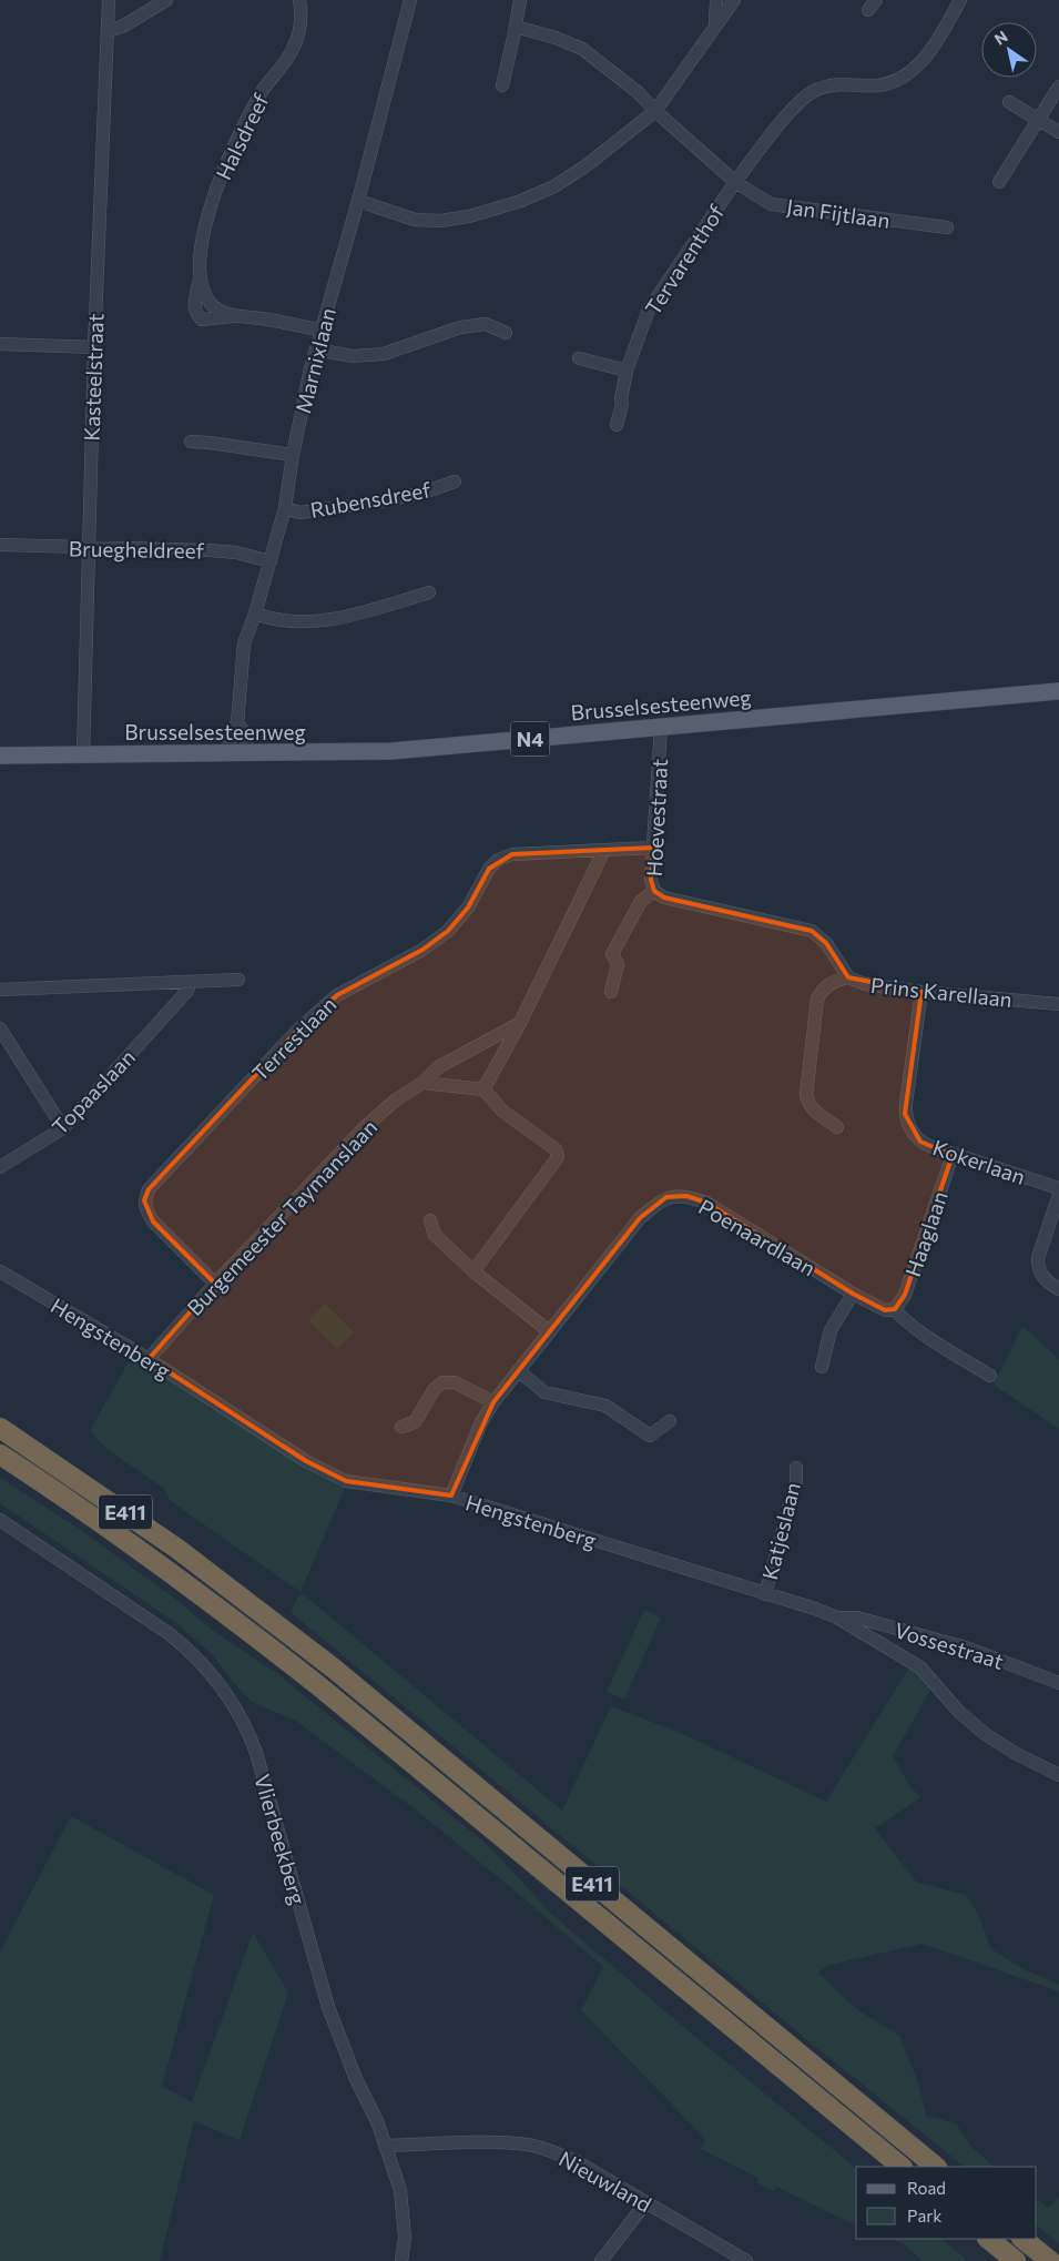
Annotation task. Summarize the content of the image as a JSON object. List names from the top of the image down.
{
  "streets": {
    "highway": ["E411"],
    "main road": ["Brusselsesteenweg", "N4"],
    "street": [
      "Halsdreef",
      "Jan Fijtlaan",
      "Tervarenthof",
      "Marnixlaan",
      "Kasteelstraat",
      "Rubensdreef",
      "Bruegheldreef",
      "Hoevestraat",
      "Prins Karellaan",
      "Terrestlaan",
      "Topaaslaan",
      "Kokerlaan",
      "Burgemeester Taymanslaan",
      "Haaglaan",
      "Poenaardlaan",
      "Hengstenberg",
      "Katjeslaan",
      "Vossestraat",
      "Vlierbeekberg",
      "Nieuwland"
    ]
  },
  "crossings": [
    ["Halsdreef", "Marnixlaan"],
    ["Jan Fijtlaan", "Tervarenthof"],
    ["Marnixlaan", "Rubensdreef"],
    ["Marnixlaan", "Bruegheldreef"],
    ["Marnixlaan", "Brusselsesteenweg"],
    ["Kasteelstraat", "Bruegheldreef"],
    ["Kasteelstraat", "Brusselsesteenweg"],
    ["Brusselsesteenweg", "Hoevestraat"],
    ["Hoevestraat", "Prins Karellaan"],
    ["Hoevestraat", "Terrestlaan"],
    ["Prins Karellaan", "Kokerlaan"],
    ["Terrestlaan", "Burgemeester Taymanslaan"],
    ["Kokerlaan", "Haaglaan"],
    ["Burgemeester Taymanslaan", "Hengstenberg"],
    ["Haaglaan", "Poenaardlaan"],
    ["Poenaardlaan", "Hengstenberg"],
    ["Hengstenberg", "Katjeslaan"],
    ["Hengstenberg", "Vossestraat"],
    ["Vlierbeekberg", "Nieuwland"]
  ],
  "legend": ["Road", "Park"],
  "north": "top left"
}
